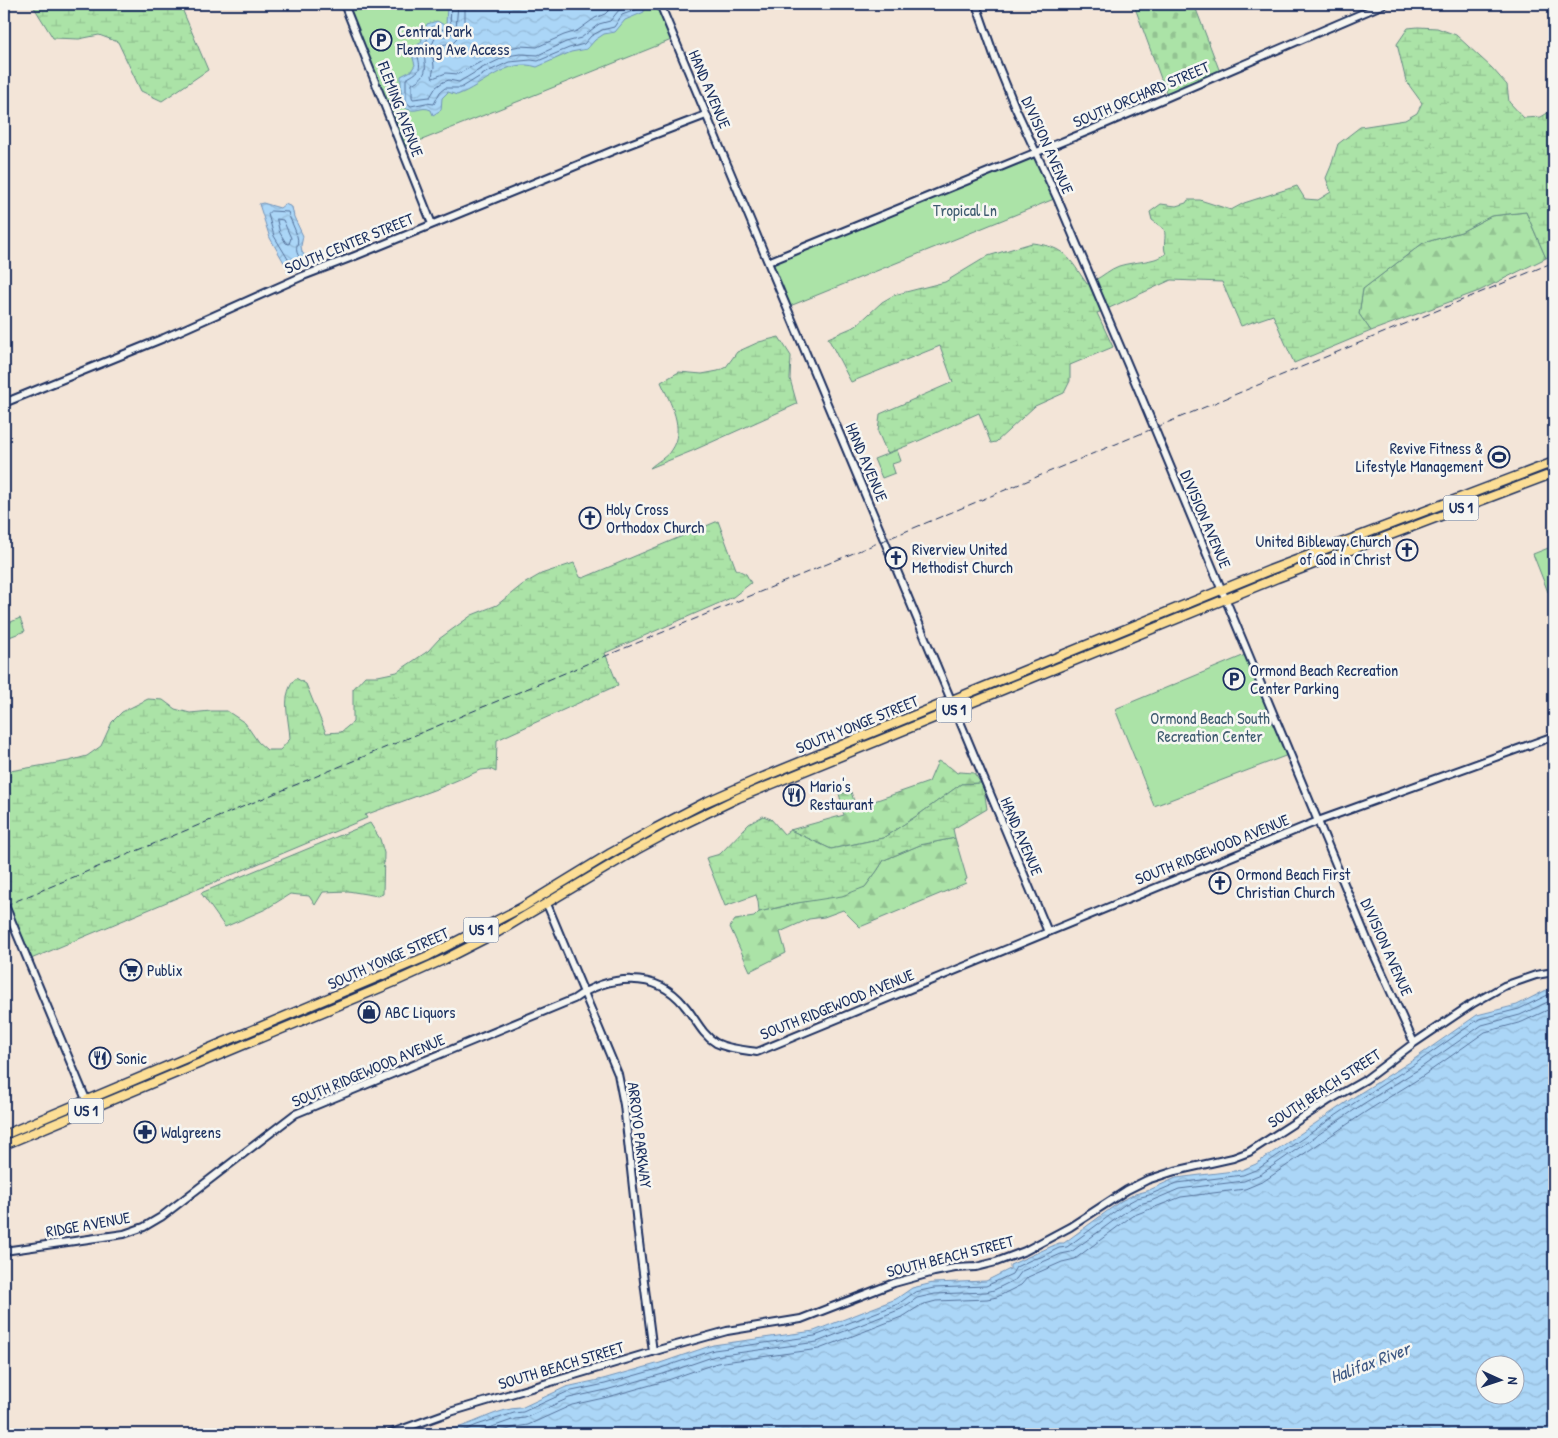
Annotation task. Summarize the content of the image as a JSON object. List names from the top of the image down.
{
  "streets": {
    "main road": ["US 1", "SOUTH YONGE STREET"],
    "street": [
      "HAND AVENUE",
      "SOUTH ORCHARD STREET",
      "FLEMING AVENUE",
      "DIVISION AVENUE",
      "SOUTH CENTER STREET",
      "SOUTH RIDGEWOOD AVENUE",
      "SOUTH BEACH STREET",
      "ARROYO PARKWAY",
      "RIDGE AVENUE"
    ]
  },
  "crossings": [
    ["HAND AVENUE", "SOUTH ORCHARD STREET"],
    ["HAND AVENUE", "SOUTH CENTER STREET"],
    ["HAND AVENUE", "SOUTH YONGE STREET"],
    ["HAND AVENUE", "SOUTH RIDGEWOOD AVENUE"],
    ["SOUTH ORCHARD STREET", "DIVISION AVENUE"],
    ["FLEMING AVENUE", "SOUTH CENTER STREET"],
    ["DIVISION AVENUE", "SOUTH YONGE STREET"],
    ["DIVISION AVENUE", "SOUTH RIDGEWOOD AVENUE"],
    ["DIVISION AVENUE", "SOUTH BEACH STREET"],
    ["US 1", "SOUTH YONGE STREET"],
    ["SOUTH YONGE STREET", "ARROYO PARKWAY"],
    ["SOUTH RIDGEWOOD AVENUE", "ARROYO PARKWAY"],
    ["SOUTH RIDGEWOOD AVENUE", "RIDGE AVENUE"],
    ["SOUTH BEACH STREET", "ARROYO PARKWAY"]
  ],
  "water": ["Halifax River"],
  "parks": ["Tropical Ln", "Ormond Beach South Recreation Center"],
  "places": {
    "parking": ["Central Park Fleming Ave Access", "Ormond Beach Recreation Center Parking"],
    "sports": ["Revive Fitness & Lifestyle Management"],
    "church": [
      "Holy Cross Orthodox Church",
      "United Bibleway Church of God in Christ",
      "Riverview United Methodist Church",
      "Ormond Beach First Christian Church"
    ],
    "restaurant": ["Mario's Restaurant", "Sonic"],
    "supermarket": ["Publix"],
    "shop": ["ABC Liquors"],
    "pharmacy": ["Walgreens"]
  },
  "north": "right"
}
